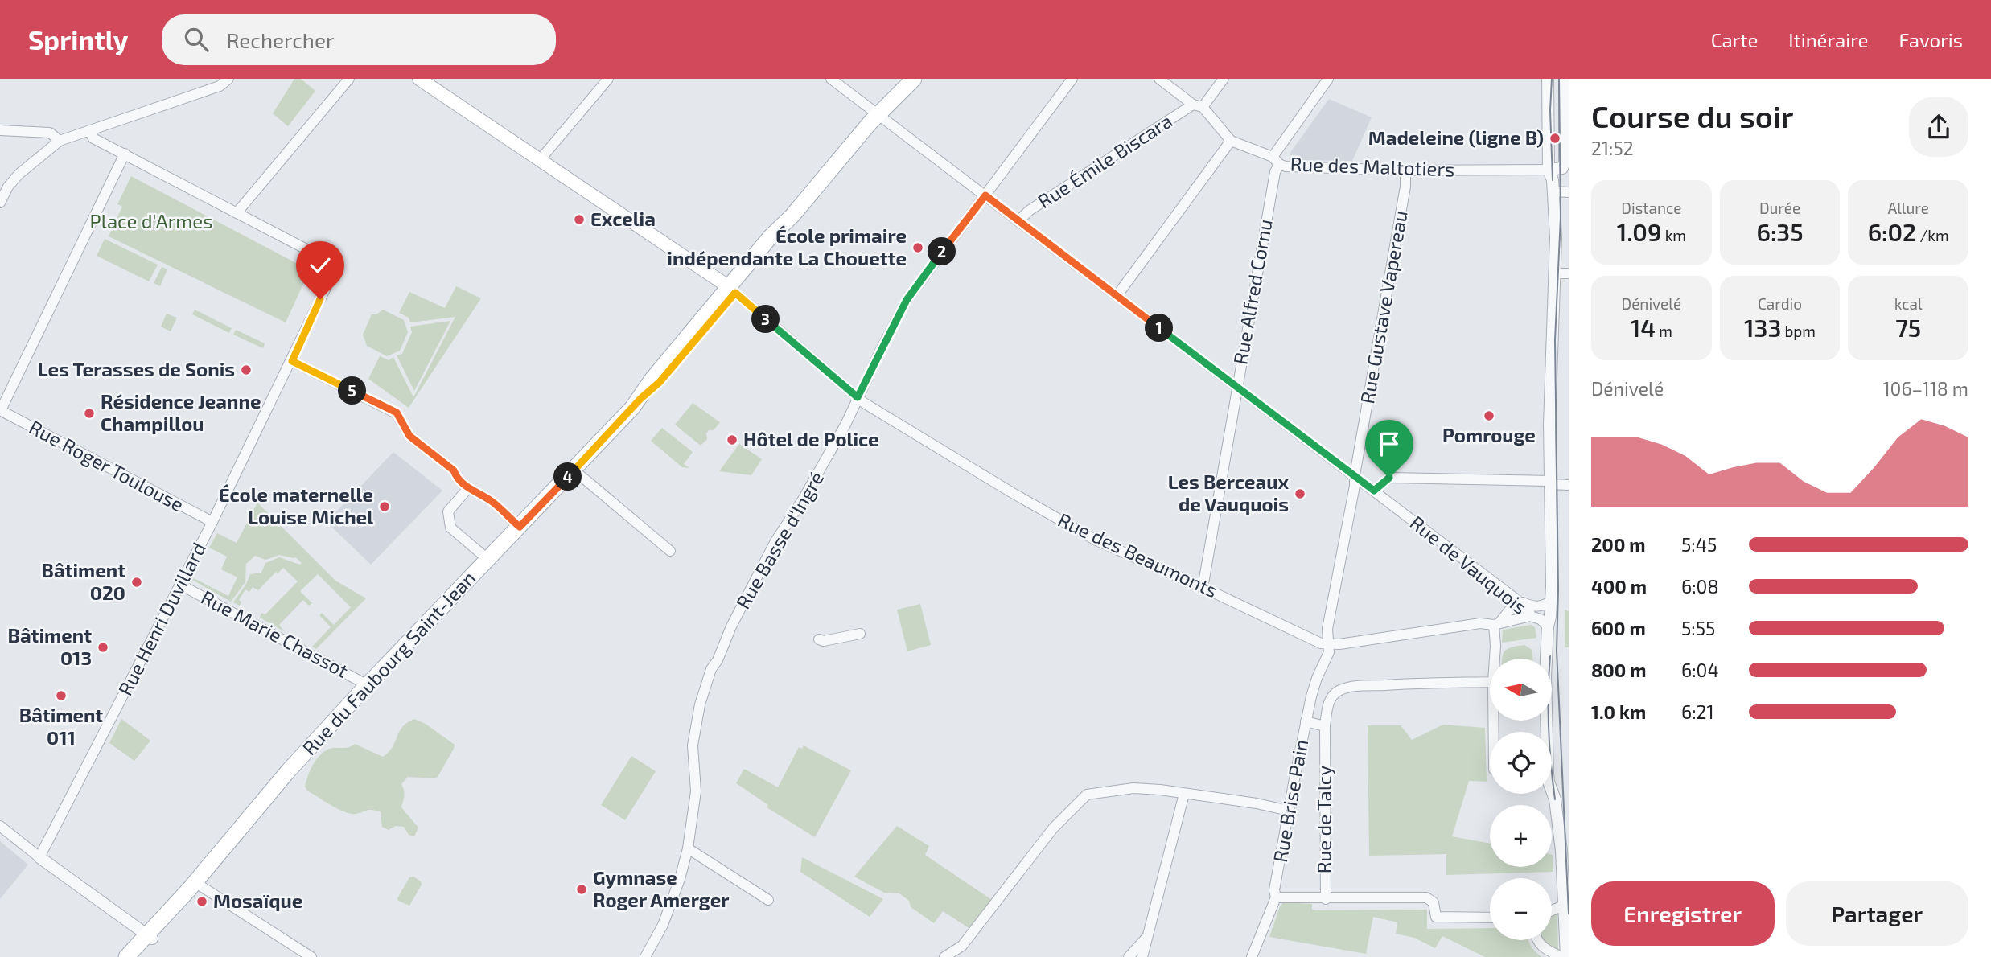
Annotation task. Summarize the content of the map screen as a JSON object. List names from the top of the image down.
{
  "streets": {
    "main road": ["Rue du Faubourg Saint-Jean"],
    "street": [
      "Rue Émile Biscara",
      "Rue des Maltotiers",
      "Rue Alfred Cornu",
      "Rue Gustave Vapereau",
      "Rue Roger Toulouse",
      "Rue Basse d'Ingré",
      "Rue des Beaumonts",
      "Rue de Vauquois",
      "Rue Henri Duvillard",
      "Rue Marie Chassot",
      "Rue Brise Pain",
      "Rue de Talcy"
    ]
  },
  "crossings": [
    ["Rue Émile Biscara", "Rue des Maltotiers"],
    ["Rue Émile Biscara", "Rue de Vauquois"],
    ["Rue des Maltotiers", "Rue Alfred Cornu"],
    ["Rue des Maltotiers", "Rue Gustave Vapereau"],
    ["Rue Alfred Cornu", "Rue des Beaumonts"],
    ["Rue Alfred Cornu", "Rue de Vauquois"],
    ["Rue Gustave Vapereau", "Rue des Beaumonts"],
    ["Rue Gustave Vapereau", "Rue de Vauquois"],
    ["Rue Gustave Vapereau", "Rue Brise Pain"],
    ["Rue Roger Toulouse", "Rue Henri Duvillard"],
    ["Rue Basse d'Ingré", "Rue des Beaumonts"],
    ["Rue Basse d'Ingré", "Rue de Vauquois"],
    ["Rue des Beaumonts", "Rue de Vauquois"],
    ["Rue des Beaumonts", "Rue du Faubourg Saint-Jean"],
    ["Rue des Beaumonts", "Rue Brise Pain"],
    ["Rue de Vauquois", "Rue du Faubourg Saint-Jean"],
    ["Rue Henri Duvillard", "Rue Marie Chassot"],
    ["Rue Marie Chassot", "Rue du Faubourg Saint-Jean"]
  ],
  "parks": ["Place d'Armes"],
  "places": [
    "Madeleine (ligne B)",
    "Excelia",
    "École primaire indépendante La Chouette",
    "Les Terasses de Sonis",
    "Résidence Jeanne Champillou",
    "Pomrouge",
    "Hôtel de Police",
    "Les Berceaux de Vauquois",
    "École maternelle Louise Michel",
    "Bâtiment 020",
    "Bâtiment 013",
    "Bâtiment 011",
    "Gymnase Roger Amerger",
    "Mosaïque"
  ],
  "north": "left",
  "page": {
    "header": "Sprintly",
    "search": "Rechercher",
    "nav": ["Carte", "Itinéraire", "Favoris"],
    "heading": ["Course du soir", "21:52"],
    "stats": [
      ["Distance", "1.09 km"],
      ["Durée", "6:35"],
      ["Allure", "6:02 /km"],
      ["Dénivelé", "14 m"],
      ["Cardio", "133 bpm"],
      ["kcal", "75"]
    ],
    "pins": [
      "2",
      "3",
      "1",
      "5",
      "4"
    ],
    "chart": ["Dénivelé", "106–118 m"],
    "list": [
      {
        "name": "200 m",
        "note": "5:45"
      },
      {
        "name": "400 m",
        "note": "6:08"
      },
      {
        "name": "600 m",
        "note": "5:55"
      },
      {
        "name": "800 m",
        "note": "6:04"
      },
      {
        "name": "1.0 km",
        "note": "6:21"
      }
    ],
    "map_buttons": ["+", "−"],
    "buttons": ["Enregistrer", "Partager"]
  }
}
